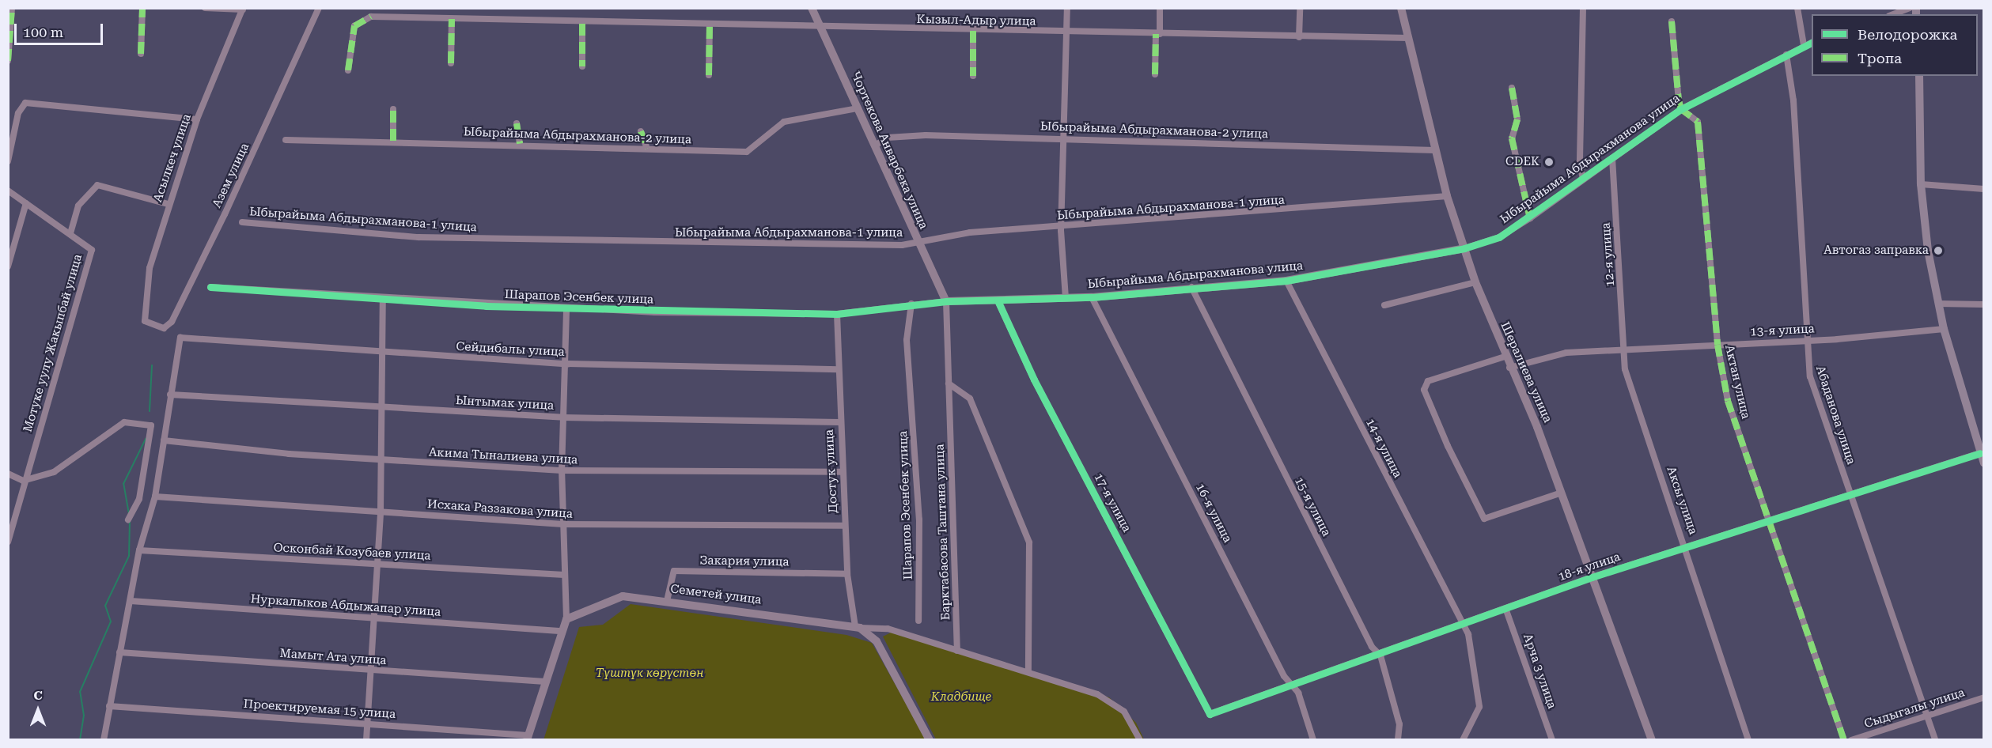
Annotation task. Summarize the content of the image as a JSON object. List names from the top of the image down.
{
  "streets": {
    "street": [
      "Кызыл-Адыр улица",
      "Ыбырайыма Абдырахманова-2 улица",
      "Чортекова Анварбека улица",
      "Асылкеч улица",
      "Ыбырайыма Абдырахманова улица",
      "Азем улица",
      "Ыбырайыма Абдырахманова-1 улица",
      "12-я улица",
      "Шарапов Эсенбек улица",
      "13-я улица",
      "Мотуке уулу Жакыпбай улица",
      "Сейдибалы улица",
      "Шералиева улица",
      "Актан улица",
      "Ынтымак улица",
      "Абаданова улица",
      "14-я улица",
      "Акима Тыналиева улица",
      "Достук улица",
      "Аксы улица",
      "17-я улица",
      "15-я улица",
      "Исхака Раззакова улица",
      "16-я улица",
      "Барктабасова Таштана улица",
      "Осконбай Козубаев улица",
      "Закария улица",
      "18-я улица",
      "Семетей улица",
      "Нуркалыков Абдыжапар улица",
      "Мамыт Ата улица",
      "Арча 3 улица",
      "Сыдыгалы улица",
      "Проектируемая 15 улица"
    ]
  },
  "crossings": [
    ["Кызыл-Адыр улица", "Чортекова Анварбека улица"],
    ["Кызыл-Адыр улица", "Шералиева улица"],
    ["Ыбырайыма Абдырахманова-2 улица", "Чортекова Анварбека улица"],
    ["Ыбырайыма Абдырахманова-2 улица", "Шералиева улица"],
    ["Чортекова Анварбека улица", "Ыбырайыма Абдырахманова улица"],
    ["Чортекова Анварбека улица", "Ыбырайыма Абдырахманова-1 улица"],
    ["Чортекова Анварбека улица", "Шарапов Эсенбек улица"],
    ["Чортекова Анварбека улица", "Барктабасова Таштана улица"],
    ["Асылкеч улица", "Азем улица"],
    ["Ыбырайыма Абдырахманова улица", "12-я улица"],
    ["Ыбырайыма Абдырахманова улица", "Шарапов Эсенбек улица"],
    ["Ыбырайыма Абдырахманова улица", "Шералиева улица"],
    ["Ыбырайыма Абдырахманова улица", "Актан улица"],
    ["Ыбырайыма Абдырахманова улица", "Абаданова улица"],
    ["Ыбырайыма Абдырахманова улица", "14-я улица"],
    ["Ыбырайыма Абдырахманова улица", "17-я улица"],
    ["Ыбырайыма Абдырахманова улица", "15-я улица"],
    ["Ыбырайыма Абдырахманова улица", "16-я улица"],
    ["Ыбырайыма Абдырахманова улица", "Барктабасова Таштана улица"],
    ["Ыбырайыма Абдырахманова-1 улица", "Шералиева улица"],
    ["12-я улица", "13-я улица"],
    ["12-я улица", "Аксы улица"],
    ["Шарапов Эсенбек улица", "Достук улица"],
    ["Шарапов Эсенбек улица", "Барктабасова Таштана улица"],
    ["13-я улица", "Шералиева улица"],
    ["13-я улица", "Актан улица"],
    ["13-я улица", "Абаданова улица"],
    ["13-я улица", "Аксы улица"],
    ["Сейдибалы улица", "Ынтымак улица"],
    ["Сейдибалы улица", "Достук улица"],
    ["Шералиева улица", "18-я улица"],
    ["Актан улица", "18-я улица"],
    ["Ынтымак улица", "Достук улица"],
    ["Абаданова улица", "18-я улица"],
    ["Абаданова улица", "Сыдыгалы улица"],
    ["14-я улица", "18-я улица"],
    ["Акима Тыналиева улица", "Достук улица"],
    ["Достук улица", "Исхака Раззакова улица"],
    ["Достук улица", "Закария улица"],
    ["Достук улица", "Семетей улица"],
    ["Аксы улица", "18-я улица"],
    ["17-я улица", "18-я улица"],
    ["15-я улица", "18-я улица"],
    ["16-я улица", "18-я улица"],
    ["Закария улица", "Семетей улица"],
    ["18-я улица", "Арча 3 улица"]
  ],
  "parks": ["Түштүк көрүстөн", "Кладбище"],
  "places": ["CDEK", "Автогаз заправка"],
  "legend": ["Велодорожка", "Тропа"],
  "scale_bar": "100 m",
  "north": "top"
}
